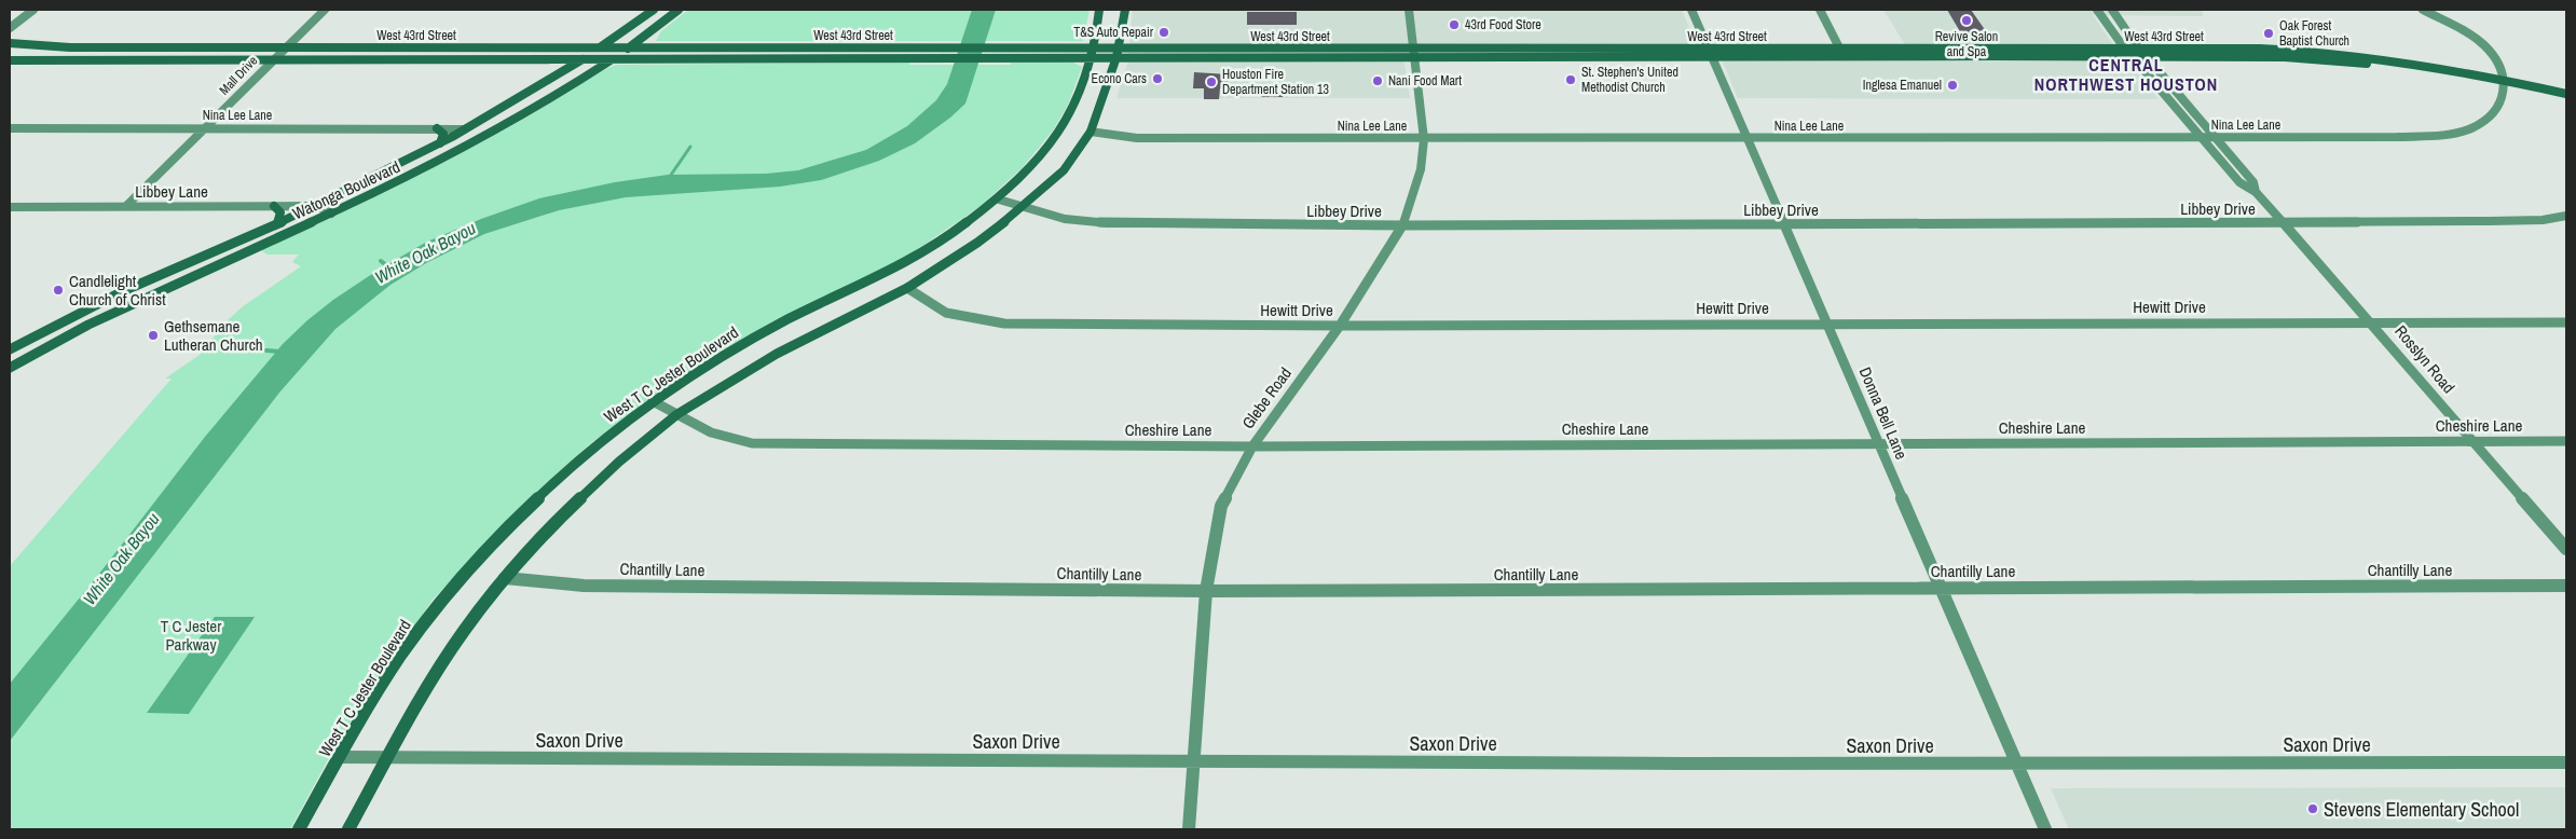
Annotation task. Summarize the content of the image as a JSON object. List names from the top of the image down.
{
  "streets": {
    "main road": ["West 43rd Street", "Watonga Boulevard", "West T C Jester Boulevard"],
    "street": [
      "Mall Drive",
      "Nina Lee Lane",
      "Libbey Lane",
      "Libbey Drive",
      "Hewitt Drive",
      "Rosslyn Road",
      "Glebe Road",
      "Donna Bell Lane",
      "Cheshire Lane",
      "Chantilly Lane",
      "Saxon Drive"
    ]
  },
  "crossings": [
    ["West 43rd Street", "Mall Drive"],
    ["West 43rd Street", "Nina Lee Lane"],
    ["West 43rd Street", "Watonga Boulevard"],
    ["West 43rd Street", "Rosslyn Road"],
    ["West 43rd Street", "West T C Jester Boulevard"],
    ["West 43rd Street", "Glebe Road"],
    ["West 43rd Street", "Donna Bell Lane"],
    ["Mall Drive", "Nina Lee Lane"],
    ["Mall Drive", "Libbey Lane"],
    ["Nina Lee Lane", "Watonga Boulevard"],
    ["Nina Lee Lane", "Rosslyn Road"],
    ["Nina Lee Lane", "Glebe Road"],
    ["Nina Lee Lane", "Donna Bell Lane"],
    ["Watonga Boulevard", "Libbey Lane"],
    ["Libbey Drive", "Rosslyn Road"],
    ["Libbey Drive", "West T C Jester Boulevard"],
    ["Libbey Drive", "Glebe Road"],
    ["Libbey Drive", "Donna Bell Lane"],
    ["Hewitt Drive", "Rosslyn Road"],
    ["Hewitt Drive", "Glebe Road"],
    ["Hewitt Drive", "Donna Bell Lane"],
    ["Rosslyn Road", "Cheshire Lane"],
    ["West T C Jester Boulevard", "Cheshire Lane"],
    ["West T C Jester Boulevard", "Saxon Drive"],
    ["Glebe Road", "Cheshire Lane"],
    ["Glebe Road", "Chantilly Lane"],
    ["Glebe Road", "Saxon Drive"],
    ["Donna Bell Lane", "Cheshire Lane"],
    ["Donna Bell Lane", "Chantilly Lane"],
    ["Donna Bell Lane", "Saxon Drive"]
  ],
  "districts": ["CENTRAL NORTHWEST HOUSTON"],
  "water": ["White Oak Bayou"],
  "parks": ["T C Jester Parkway"],
  "places": [
    "Revive Salon and Spa",
    "43rd Food Store",
    "T&S Auto Repair",
    "Oak Forest Baptist Church",
    "Econo Cars",
    "St. Stephen's United Methodist Church",
    "Nani Food Mart",
    "Houston Fire Department Station 13",
    "Inglesa Emanuel",
    "Candlelight Church of Christ",
    "Gethsemane Lutheran Church",
    "Stevens Elementary School"
  ]
}
